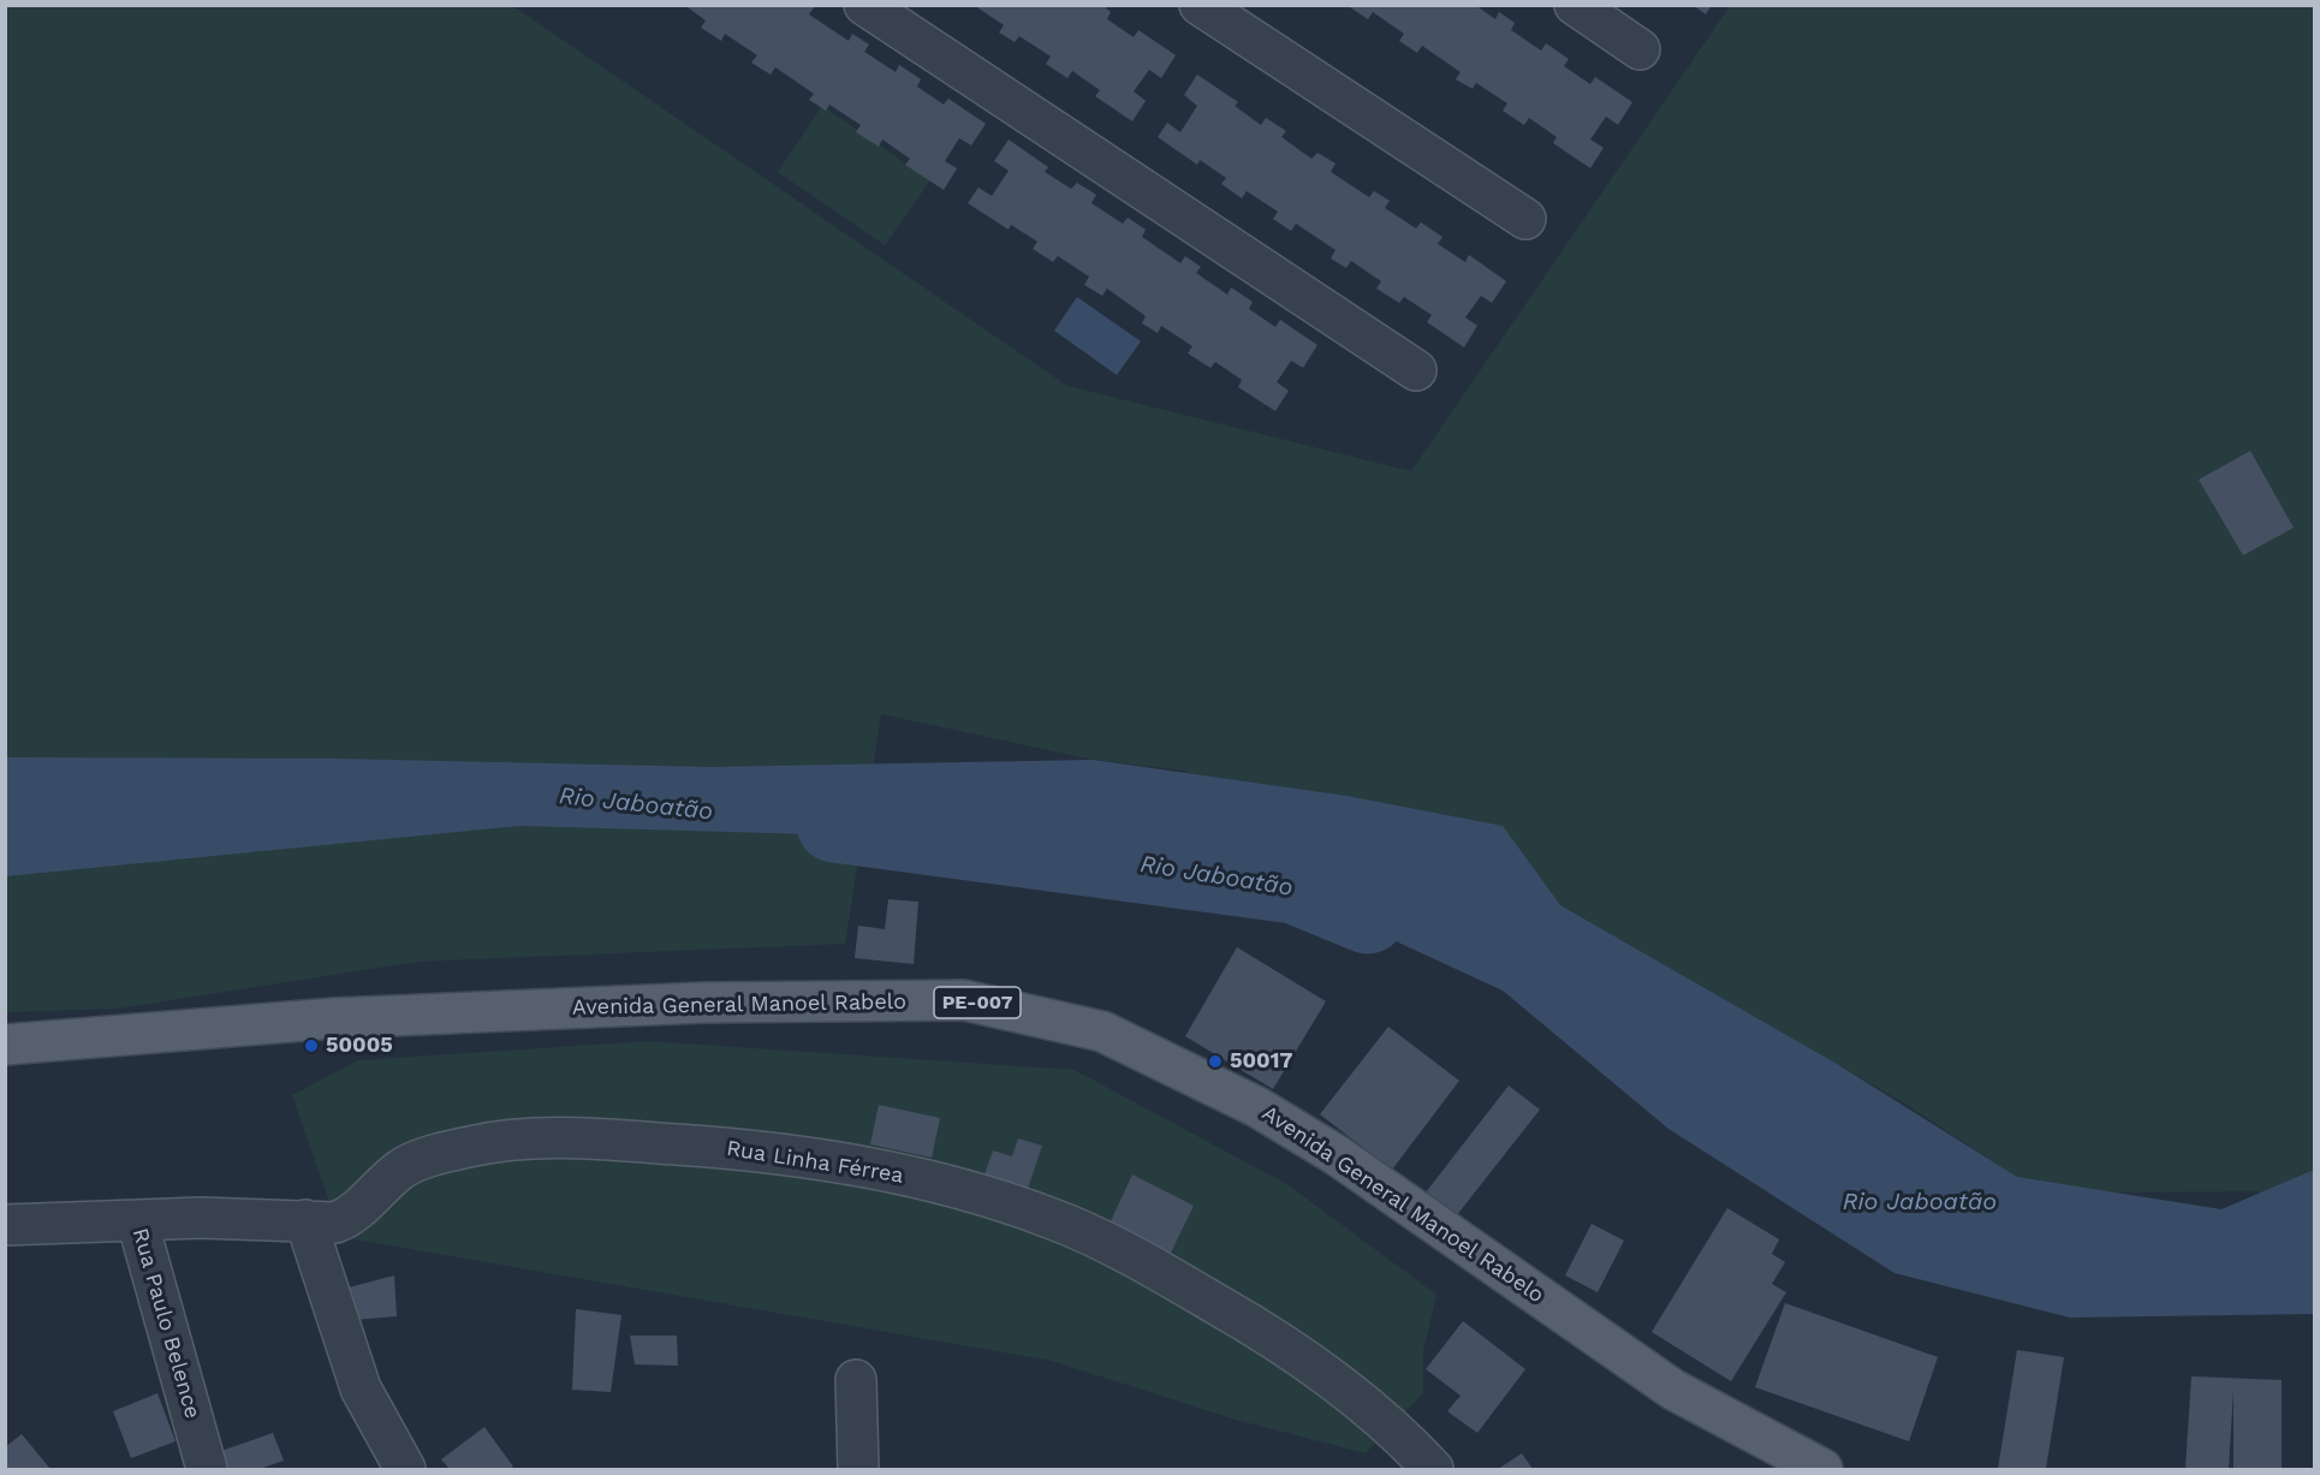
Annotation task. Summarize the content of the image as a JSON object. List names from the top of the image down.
{
  "streets": {
    "main road": ["PE-007", "Avenida General Manoel Rabelo"],
    "street": ["Rua Linha Férrea", "Rua Paulo Belence"]
  },
  "crossings": [
    ["Rua Linha Férrea", "Rua Paulo Belence"]
  ],
  "water": ["Rio Jaboatão"],
  "places": ["50005", "50017"]
}
